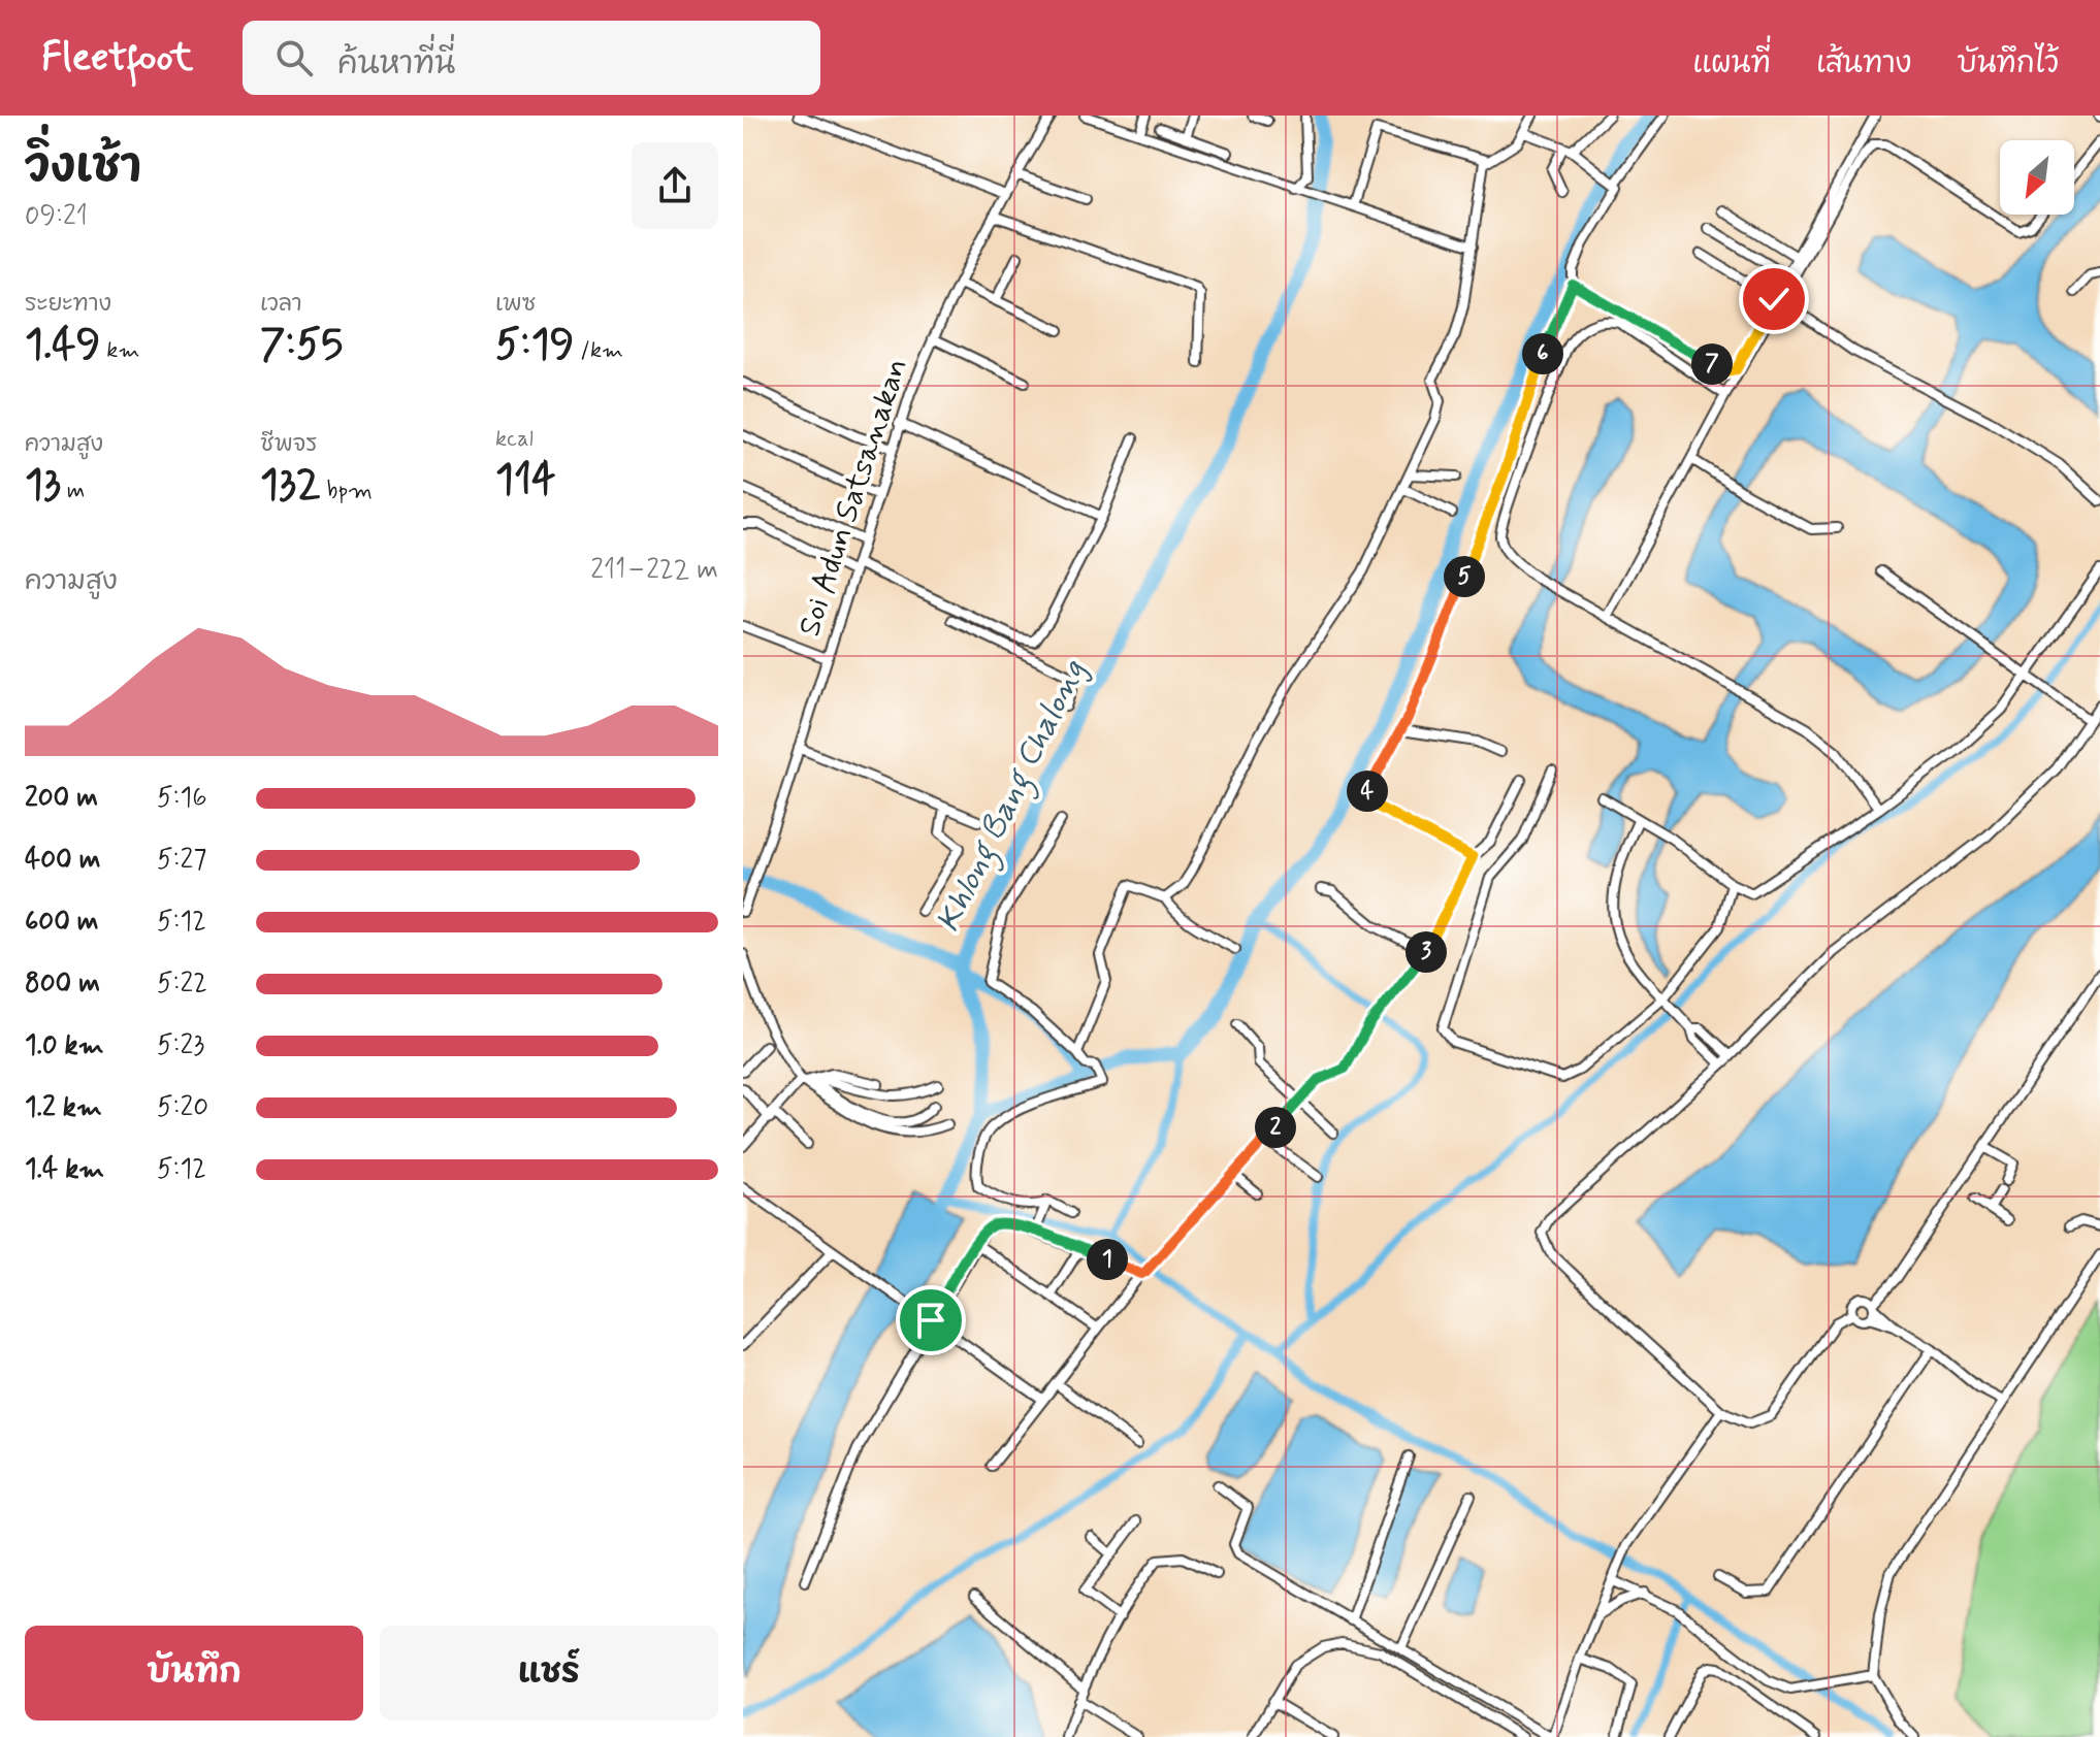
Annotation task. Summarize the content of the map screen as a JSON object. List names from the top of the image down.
{
  "streets": {
    "street": ["Soi Adun Satsanakan"]
  },
  "water": ["Khlong Bang Chalong"],
  "north": "bottom left",
  "page": {
    "header": "Fleetfoot",
    "search": "ค้นหาที่นี่",
    "nav": ["แผนที่", "เส้นทาง", "บันทึกไว้"],
    "heading": ["วิ่งเช้า", "09:21"],
    "stats": [
      ["ระยะทาง", "1.49 km"],
      ["เวลา", "7:55"],
      ["เพซ", "5:19 /km"],
      ["ความสูง", "13 m"],
      ["ชีพจร", "132 bpm"],
      ["kcal", "114"]
    ],
    "pins": [
      "6",
      "7",
      "5",
      "4",
      "3",
      "2",
      "1"
    ],
    "chart": ["ความสูง", "211–222 m"],
    "list": [
      {
        "name": "200 m",
        "note": "5:16"
      },
      {
        "name": "400 m",
        "note": "5:27"
      },
      {
        "name": "600 m",
        "note": "5:12"
      },
      {
        "name": "800 m",
        "note": "5:22"
      },
      {
        "name": "1.0 km",
        "note": "5:23"
      },
      {
        "name": "1.2 km",
        "note": "5:20"
      },
      {
        "name": "1.4 km",
        "note": "5:12"
      }
    ],
    "buttons": ["บันทึก", "แชร์"]
  }
}
